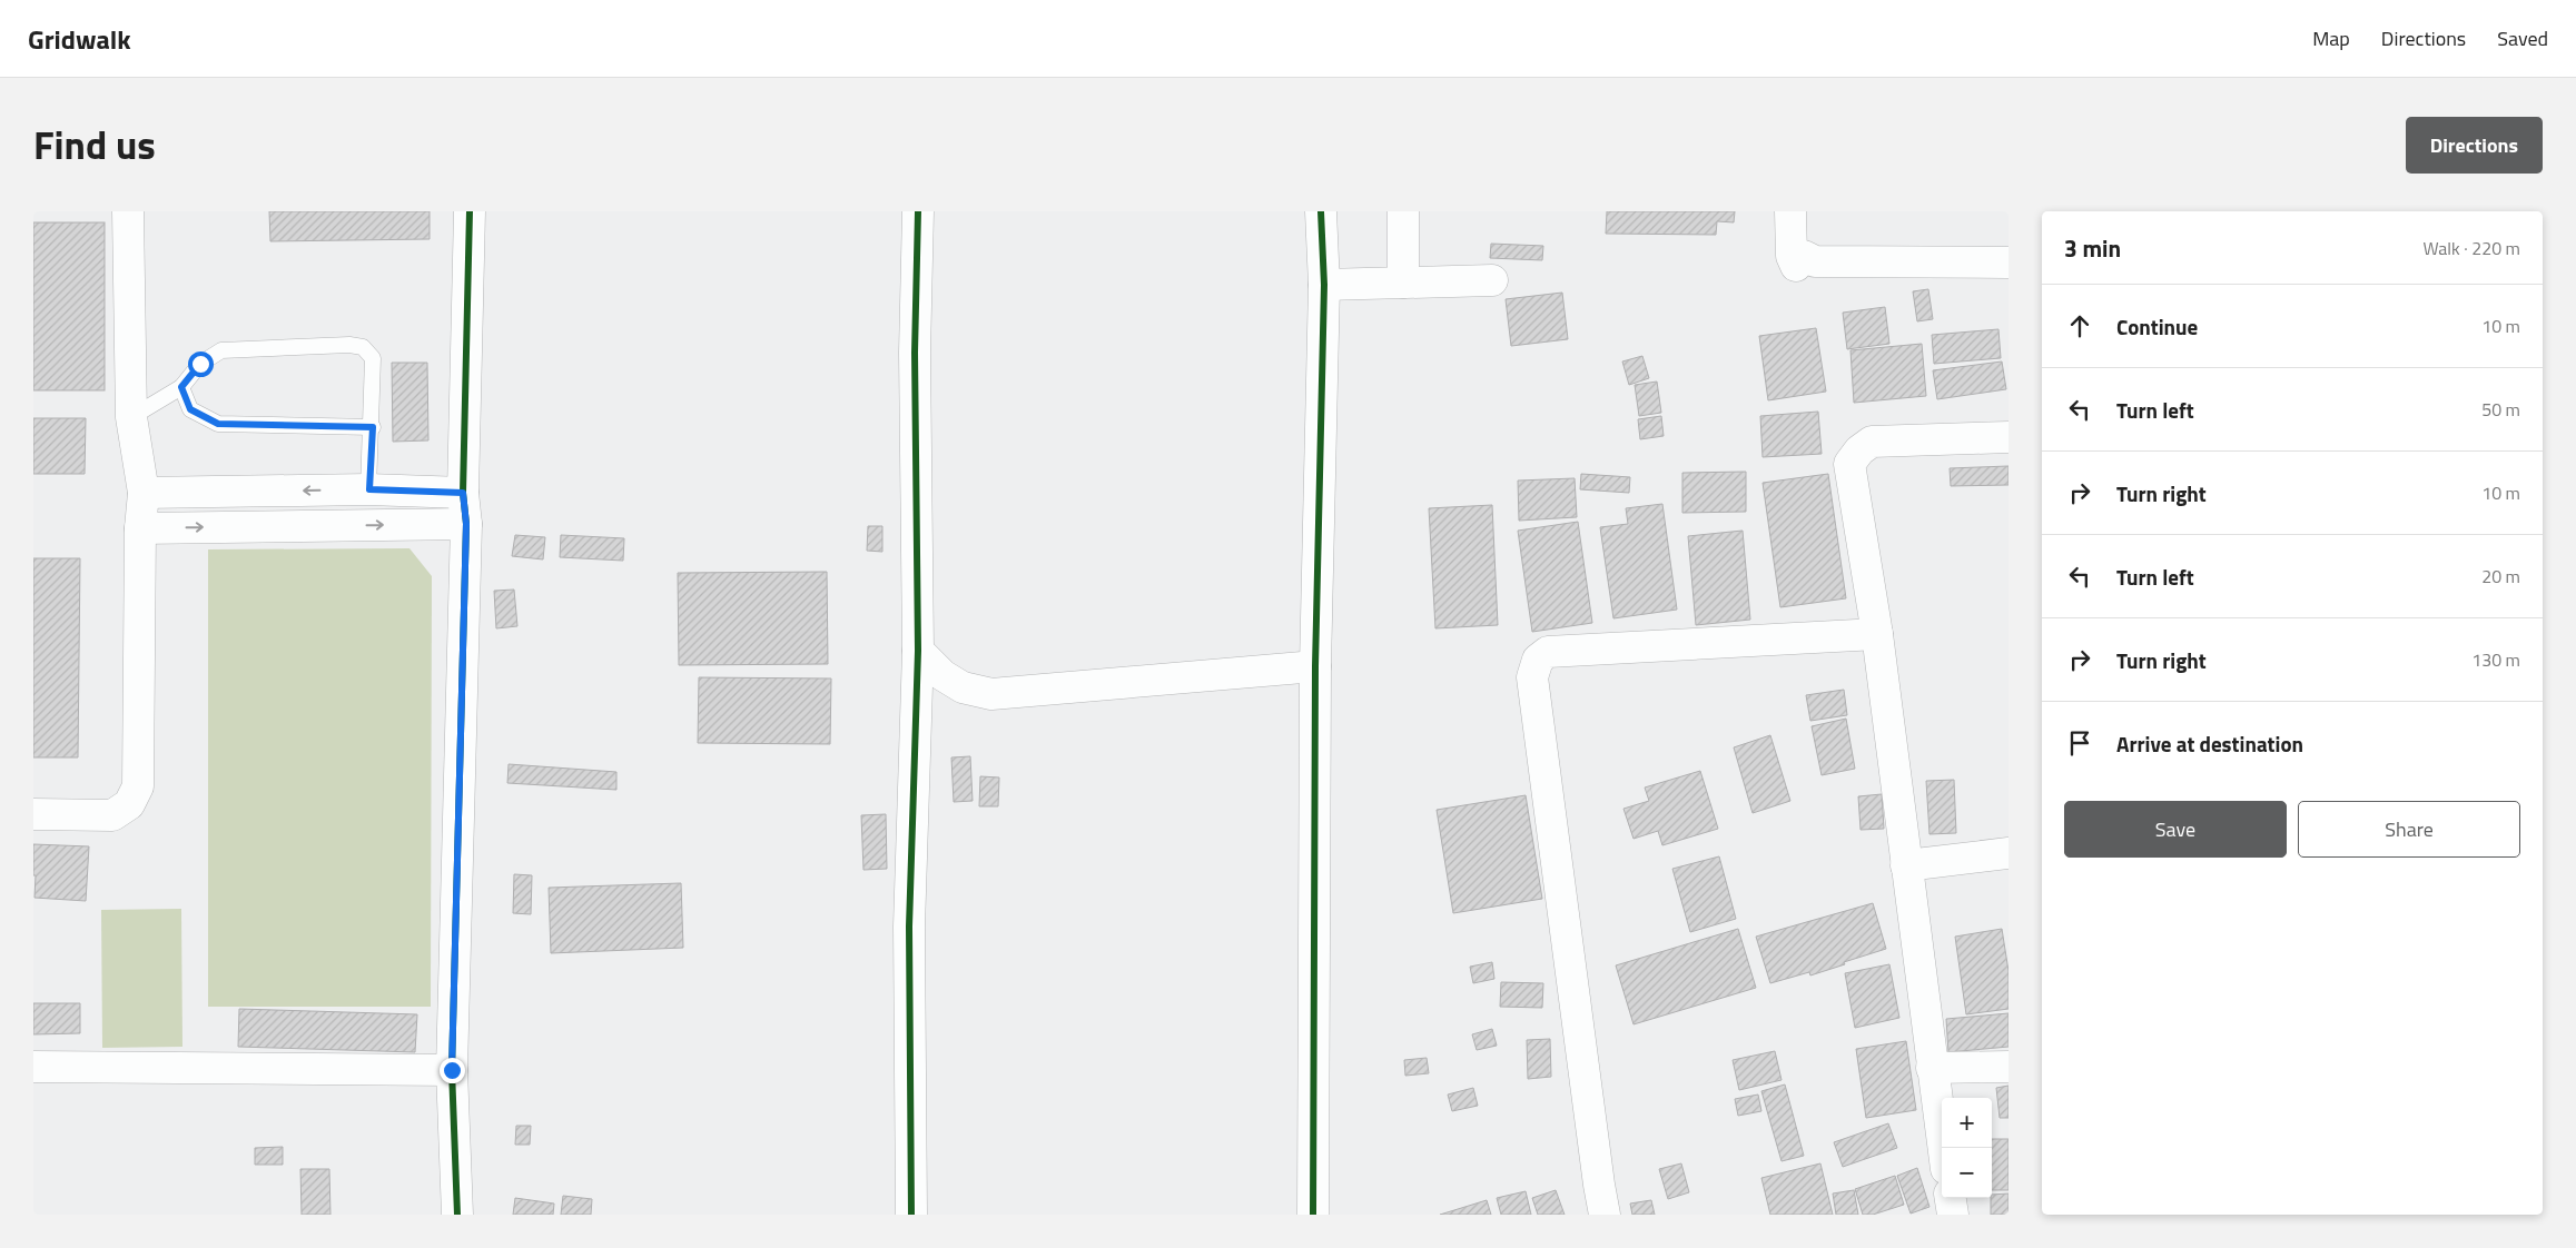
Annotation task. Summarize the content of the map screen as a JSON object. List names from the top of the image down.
{
  "page": {
    "header": "Gridwalk",
    "nav": ["Map", "Directions", "Saved"],
    "title": "Find us",
    "buttons": [
      "Directions",
      ["Save", "Share"]
    ],
    "heading": ["3 min", "Walk · 220 m"],
    "list": [
      ["Continue", "10 m"],
      ["Turn left", "50 m"],
      ["Turn right", "10 m"],
      ["Turn left", "20 m"],
      ["Turn right", "130 m"],
      "Arrive at destination"
    ],
    "map_buttons": ["+", "−"]
  }
}
